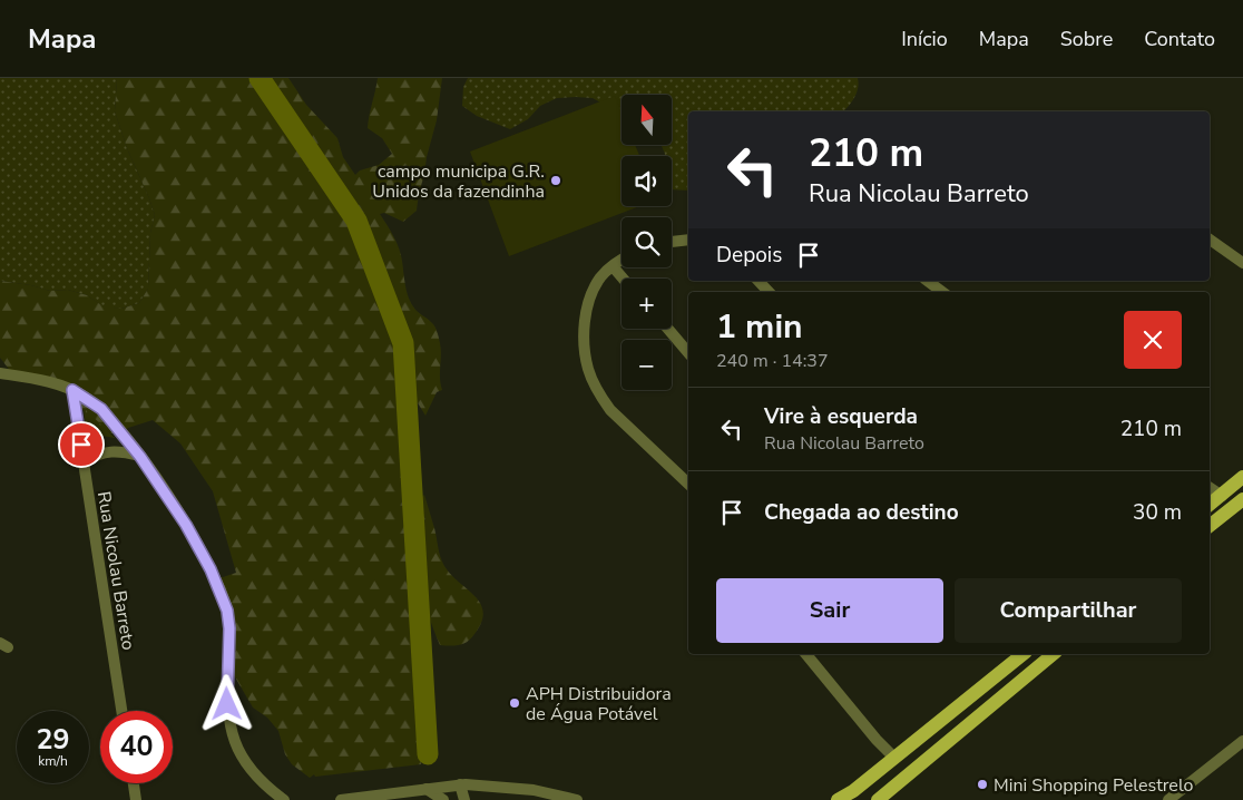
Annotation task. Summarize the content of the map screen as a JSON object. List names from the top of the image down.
{
  "streets": {
    "street": ["Rua Nicolau Barreto"]
  },
  "places": ["campo municipa G.R. Unidos da fazendinha", "APH Distribuidora de Água Potável", "Mini Shopping Pelestrelo"],
  "north": "top",
  "page": {
    "header": "Mapa",
    "nav": [
      "Início",
      "Mapa",
      "Sobre",
      "Contato"
    ],
    "map_buttons": ["+", "−"],
    "turn": ["210 m", "Rua Nicolau Barreto"],
    "then": "Depois",
    "heading": ["1 min", "240 m · 14:37"],
    "list": [
      {
        "name": "Vire à esquerda",
        "note": "Rua Nicolau Barreto",
        "value": "210 m"
      },
      {
        "name": "Chegada ao destino",
        "value": "30 m"
      }
    ],
    "buttons": ["Sair", "Compartilhar"],
    "speed": "29 km/h",
    "limit": "40"
  }
}
